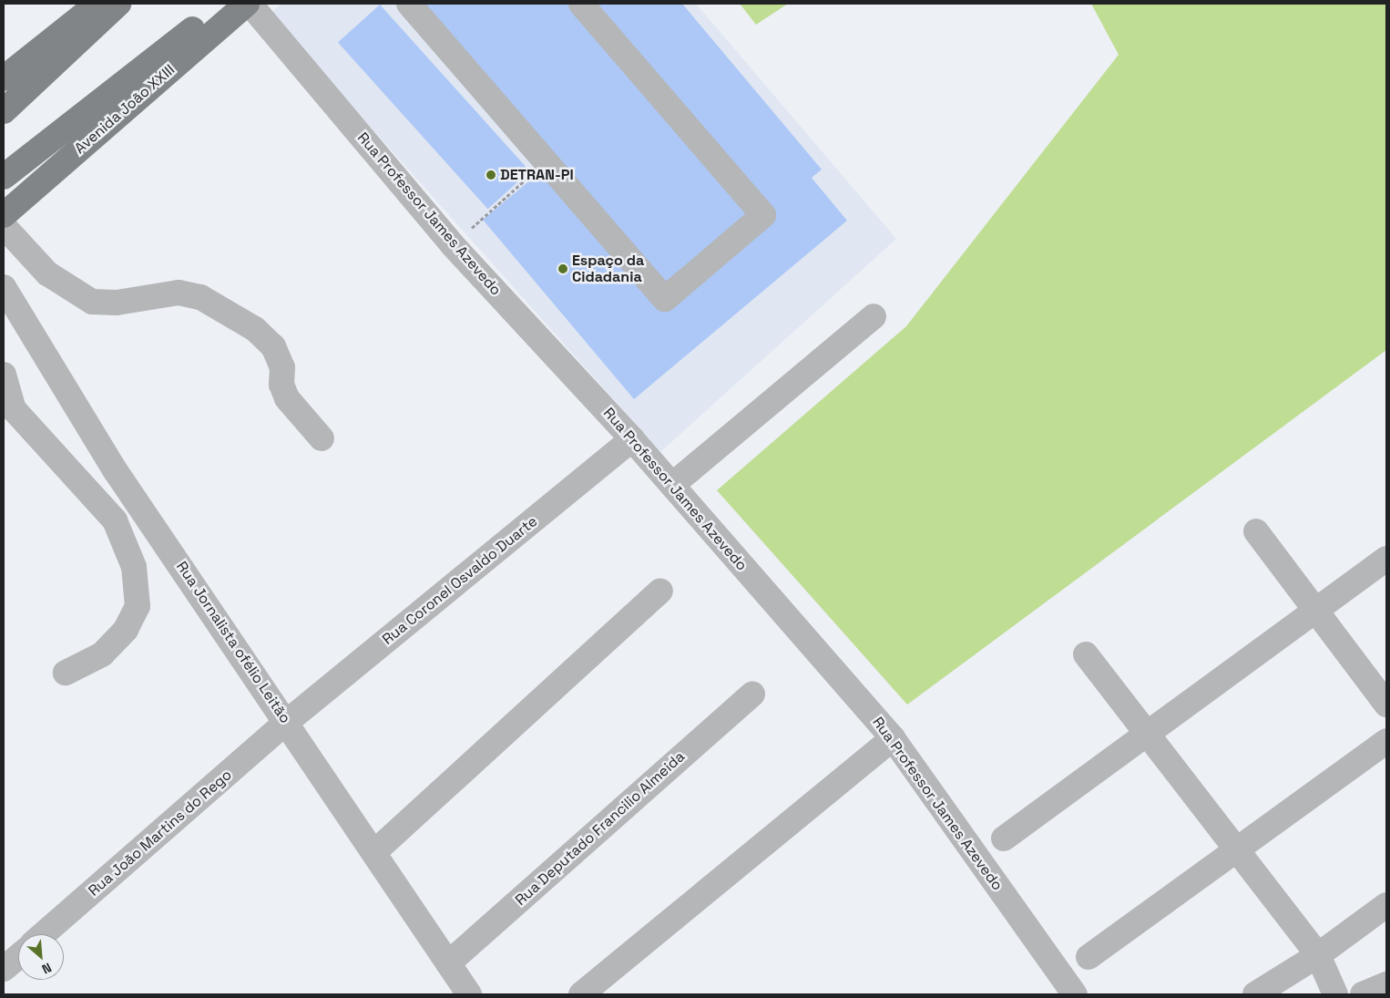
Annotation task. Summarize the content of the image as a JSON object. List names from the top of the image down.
{
  "streets": {
    "main road": ["Avenida João XXIII"],
    "street": [
      "Rua Professor James Azevedo",
      "Rua Coronel Osvaldo Duarte",
      "Rua Jornalista ofélio Leitão",
      "Rua Deputado Francilio Almeida",
      "Rua João Martins do Rego"
    ]
  },
  "crossings": [
    ["Avenida João XXIII", "Rua Professor James Azevedo"],
    ["Rua Professor James Azevedo", "Rua Coronel Osvaldo Duarte"],
    ["Rua Coronel Osvaldo Duarte", "Rua Jornalista ofélio Leitão"],
    ["Rua Coronel Osvaldo Duarte", "Rua João Martins do Rego"],
    ["Rua Jornalista ofélio Leitão", "Rua Deputado Francilio Almeida"],
    ["Rua Jornalista ofélio Leitão", "Rua João Martins do Rego"]
  ],
  "places": ["DETRAN-PI", "Espaço da Cidadania"],
  "north": "bottom right"
}
